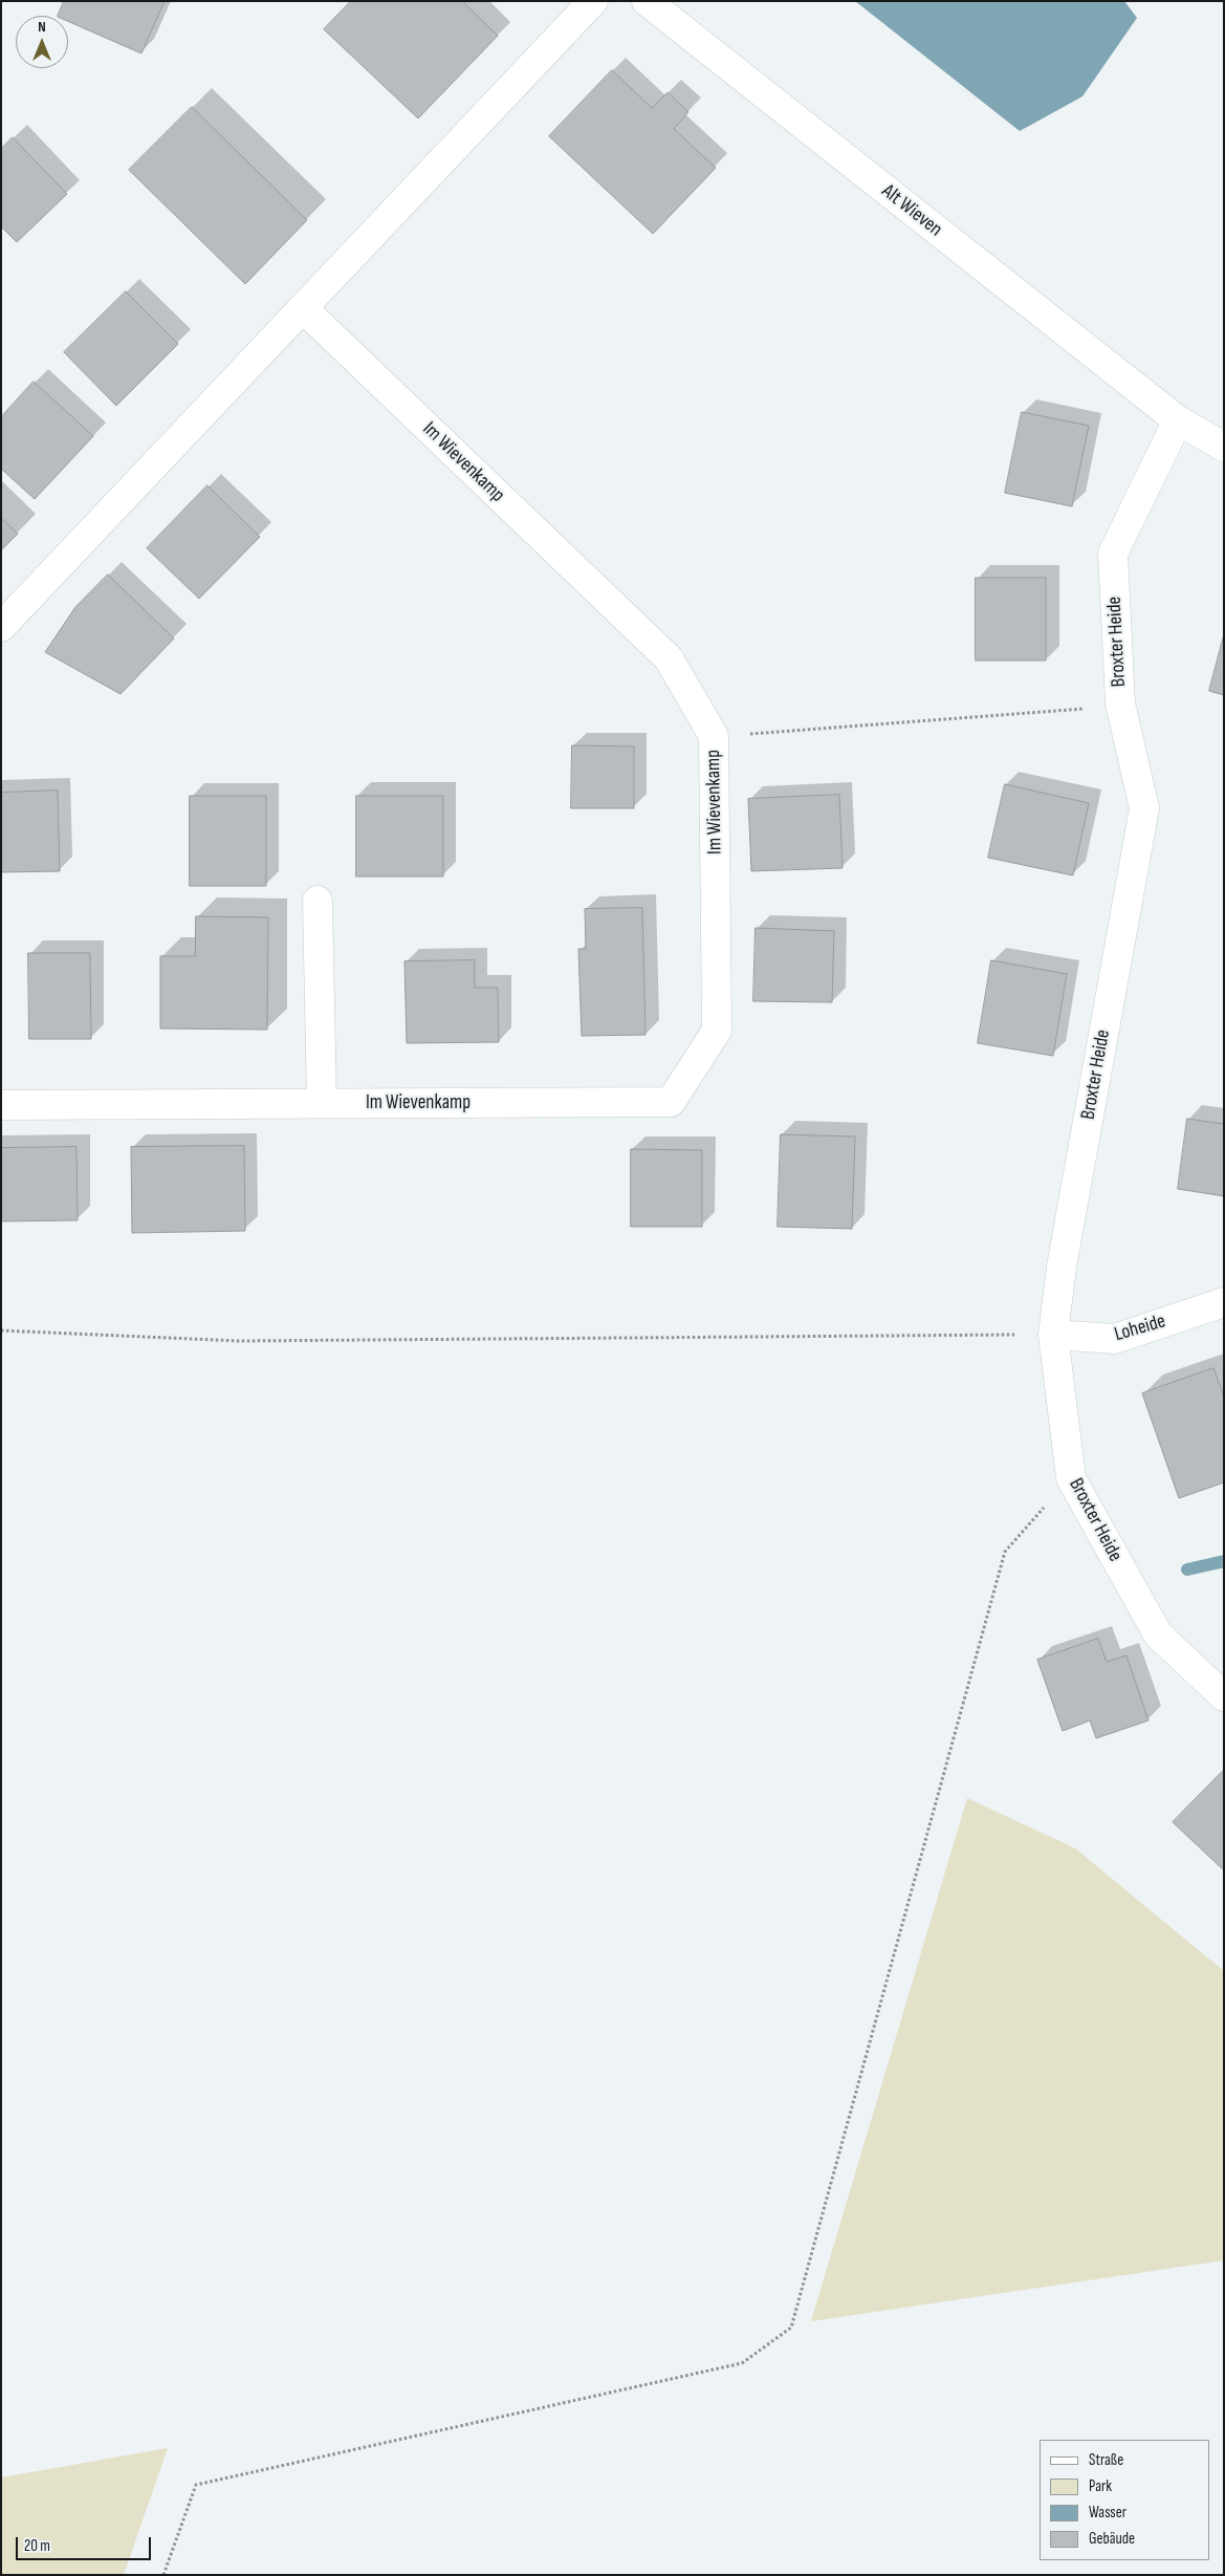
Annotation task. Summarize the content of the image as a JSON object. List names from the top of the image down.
{
  "streets": {
    "street": [
      "Alt Wieven",
      "Im Wievenkamp",
      "Broxter Heide",
      "Loheide"
    ]
  },
  "crossings": [
    ["Alt Wieven", "Broxter Heide"],
    ["Broxter Heide", "Loheide"]
  ],
  "legend": [
    "Straße",
    "Park",
    "Wasser",
    "Gebäude"
  ],
  "scale_bar": "20 m",
  "north": "top"
}
